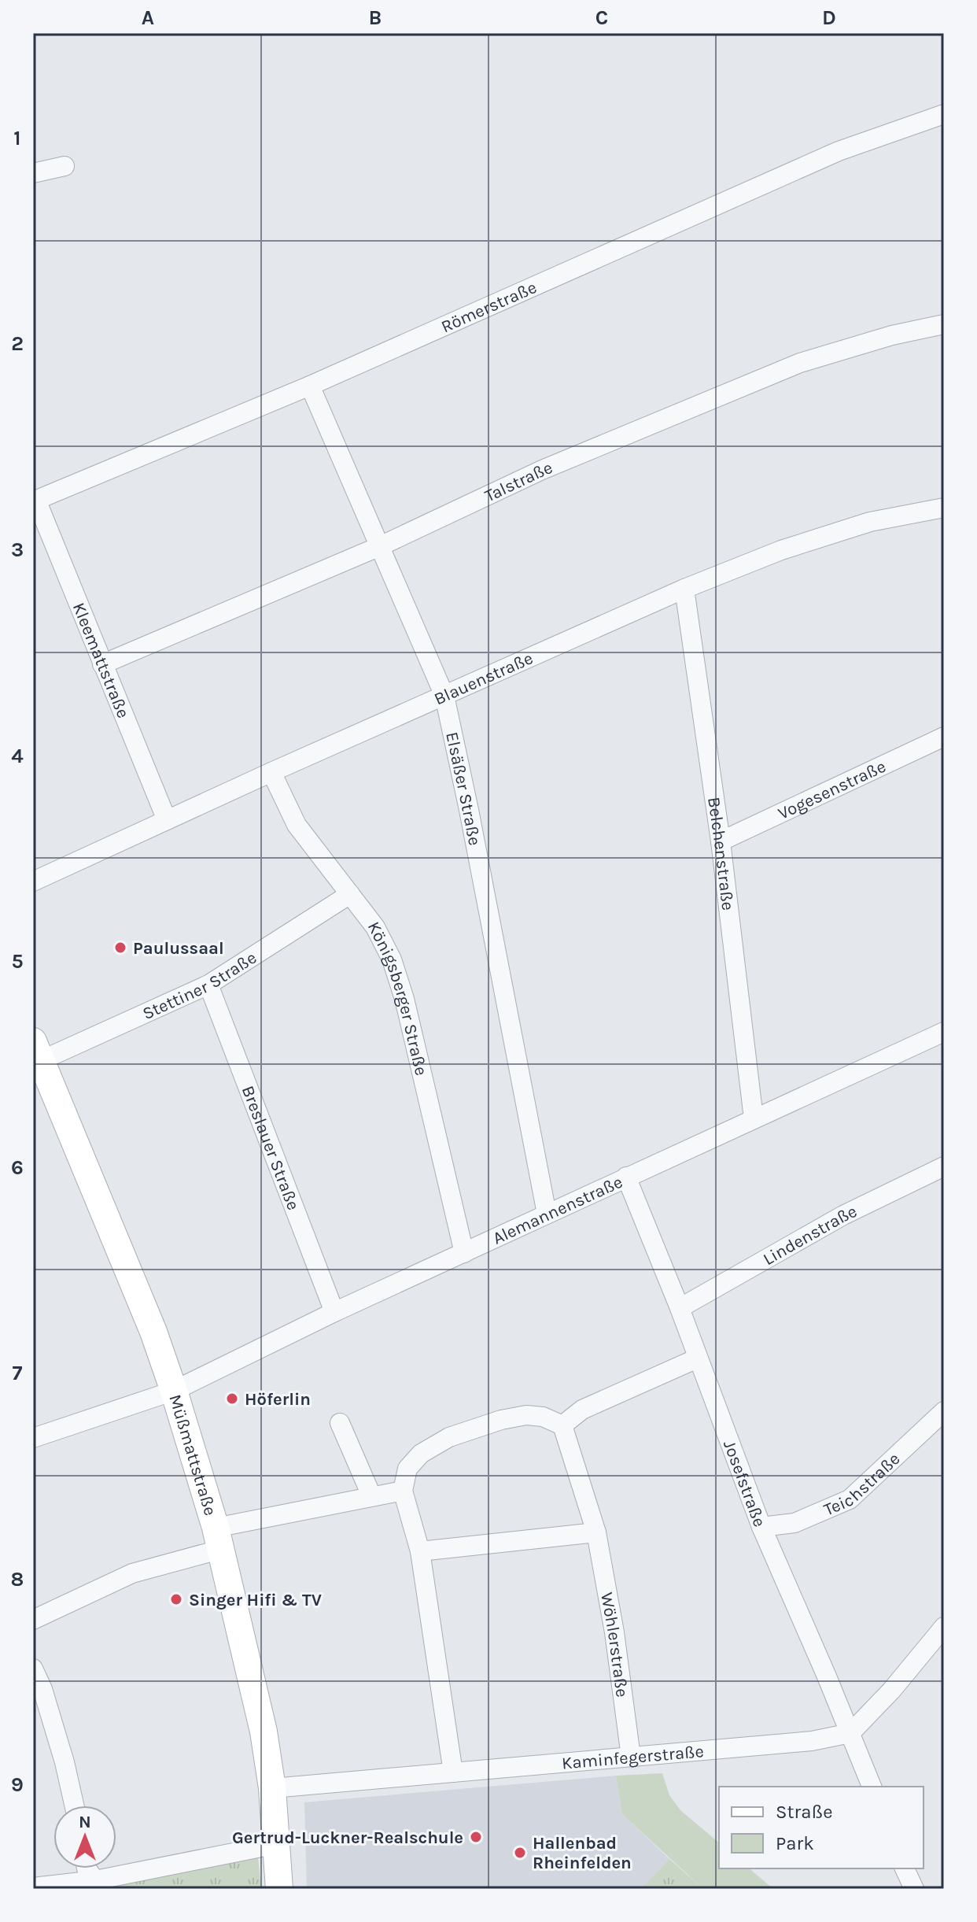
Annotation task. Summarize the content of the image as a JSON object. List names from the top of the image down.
{
  "streets": {
    "street": [
      "Römerstraße",
      "Talstraße",
      "Kleemattstraße",
      "Blauenstraße",
      "Elsäßer Straße",
      "Vogesenstraße",
      "Belchenstraße",
      "Stettiner Straße",
      "Königsberger Straße",
      "Breslauer Straße",
      "Alemannenstraße",
      "Lindenstraße",
      "Müßmattstraße",
      "Teichstraße",
      "Josefstraße",
      "Wöhlerstraße",
      "Kaminfegerstraße"
    ]
  },
  "crossings": [
    ["Römerstraße", "Kleemattstraße"],
    ["Römerstraße", "Elsäßer Straße"],
    ["Talstraße", "Kleemattstraße"],
    ["Talstraße", "Elsäßer Straße"],
    ["Kleemattstraße", "Blauenstraße"],
    ["Blauenstraße", "Elsäßer Straße"],
    ["Blauenstraße", "Belchenstraße"],
    ["Blauenstraße", "Königsberger Straße"],
    ["Elsäßer Straße", "Alemannenstraße"],
    ["Vogesenstraße", "Belchenstraße"],
    ["Belchenstraße", "Alemannenstraße"],
    ["Stettiner Straße", "Königsberger Straße"],
    ["Stettiner Straße", "Breslauer Straße"],
    ["Stettiner Straße", "Müßmattstraße"],
    ["Königsberger Straße", "Alemannenstraße"],
    ["Breslauer Straße", "Alemannenstraße"],
    ["Alemannenstraße", "Müßmattstraße"],
    ["Alemannenstraße", "Josefstraße"],
    ["Lindenstraße", "Josefstraße"],
    ["Müßmattstraße", "Kaminfegerstraße"],
    ["Teichstraße", "Josefstraße"],
    ["Josefstraße", "Kaminfegerstraße"],
    ["Wöhlerstraße", "Kaminfegerstraße"]
  ],
  "places": [
    "Paulussaal",
    "Höferlin",
    "Singer Hifi & TV",
    "Gertrud-Luckner-Realschule",
    "Hallenbad Rheinfelden"
  ],
  "legend": ["Straße", "Park"],
  "north": "top",
  "grid": {
    "columns": [
      "A",
      "B",
      "C",
      "D"
    ],
    "rows": [
      "1",
      "2",
      "3",
      "4",
      "5",
      "6",
      "7",
      "8",
      "9"
    ]
  }
}
